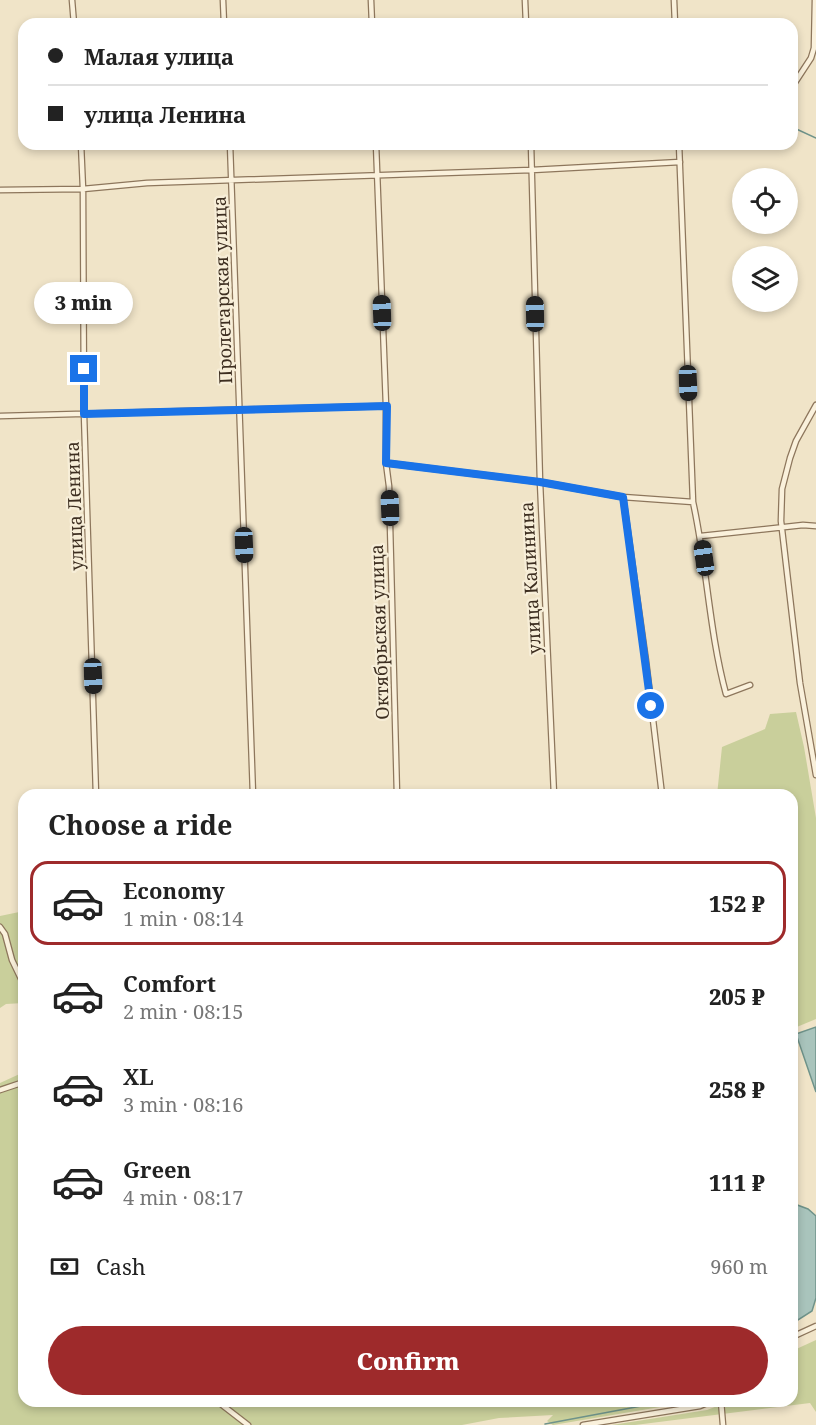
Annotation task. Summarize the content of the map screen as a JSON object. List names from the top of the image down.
{
  "streets": {
    "street": [
      "Пролетарская улица",
      "улица Ленина",
      "улица Калинина",
      "Октябрьская улица"
    ]
  },
  "page": {
    "banner": ["Малая улица", "улица Ленина"],
    "bubble": "3 min",
    "heading": "Choose a ride",
    "list": [
      {
        "name": "Economy",
        "note": "1 min · 08:14",
        "value": "152 ₽"
      },
      {
        "name": "Comfort",
        "note": "2 min · 08:15",
        "value": "205 ₽"
      },
      {
        "name": "XL",
        "note": "3 min · 08:16",
        "value": "258 ₽"
      },
      {
        "name": "Green",
        "note": "4 min · 08:17",
        "value": "111 ₽"
      }
    ],
    "pay": ["Cash", "960 m"],
    "buttons": "Confirm"
  }
}
